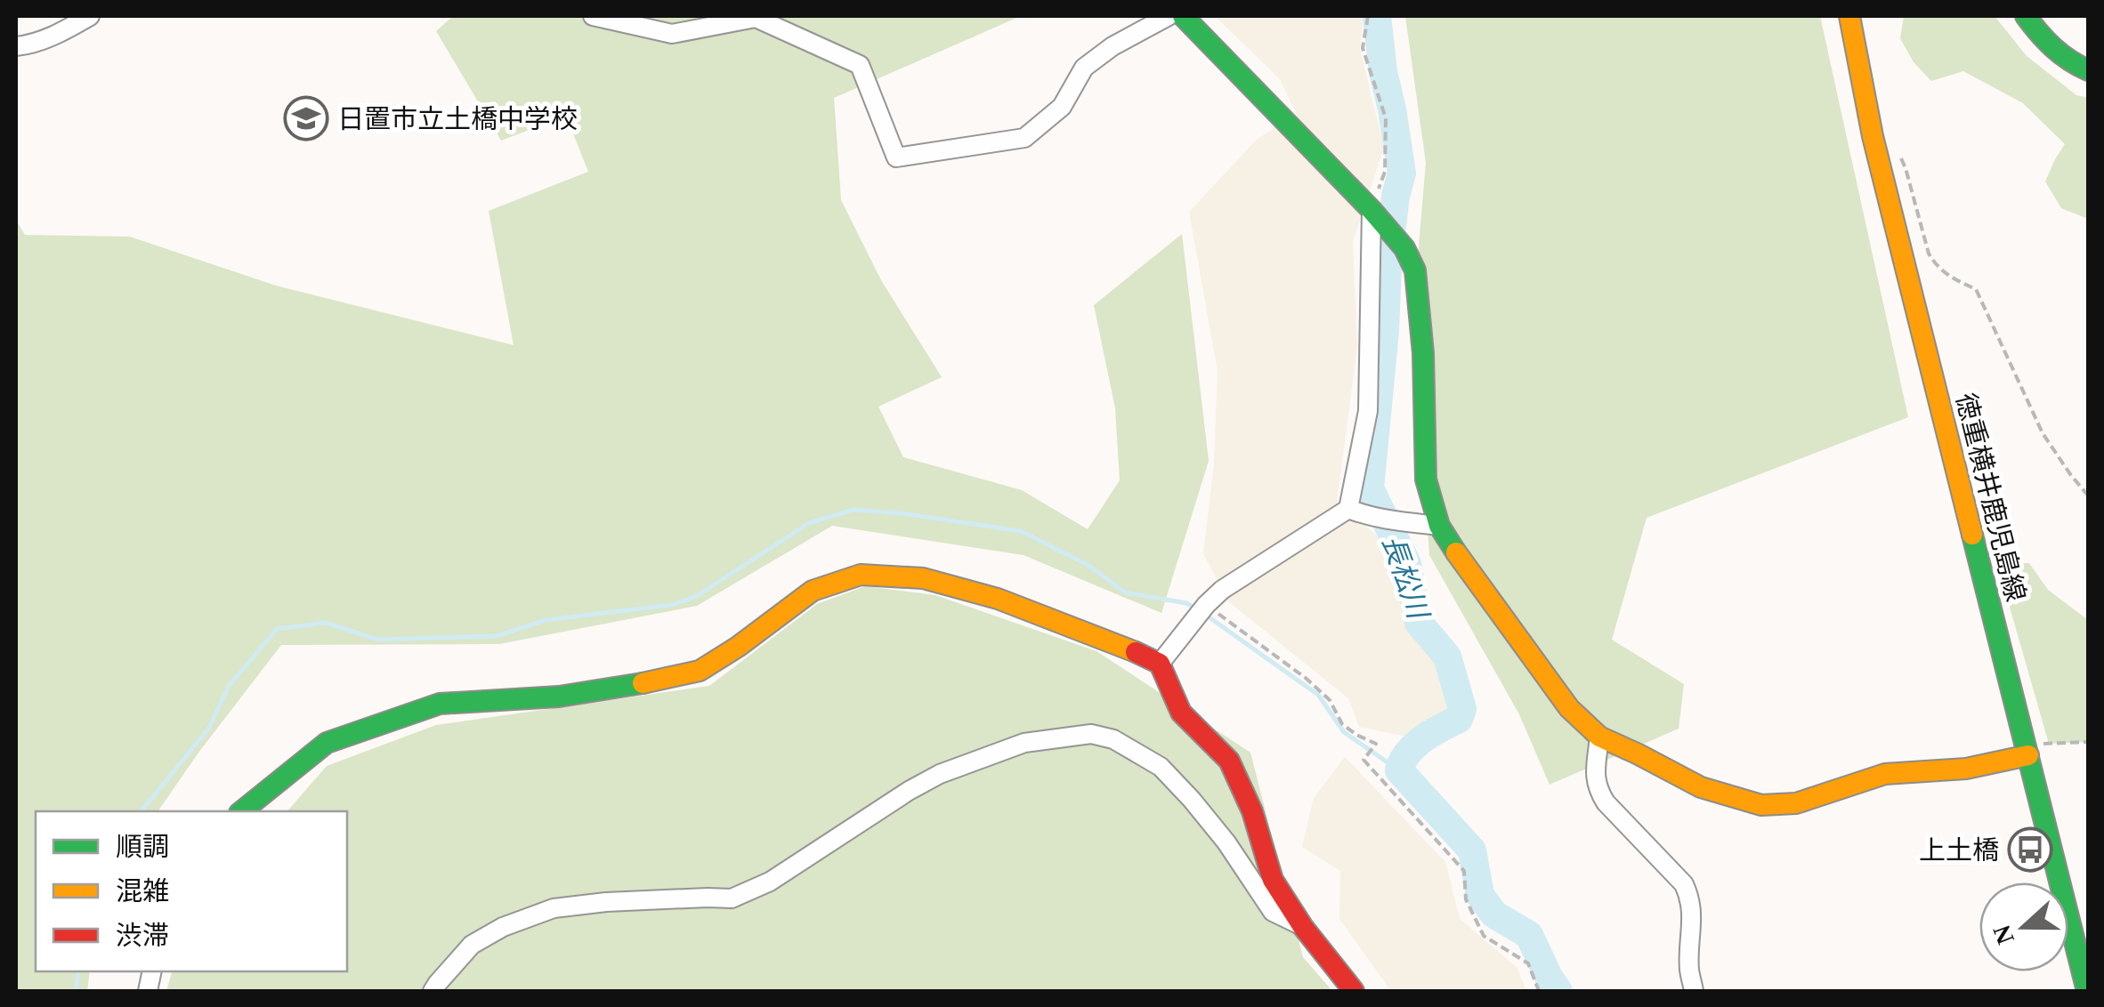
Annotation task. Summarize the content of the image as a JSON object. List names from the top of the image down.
{
  "streets": {
    "street": ["徳重横井鹿児島線"]
  },
  "water": ["長松川"],
  "places": {
    "school or university": ["日置市立土橋中学校"],
    "bus stop": ["上土橋"]
  },
  "legend": ["順調", "混雑", "渋滞"],
  "north": "left"
}
